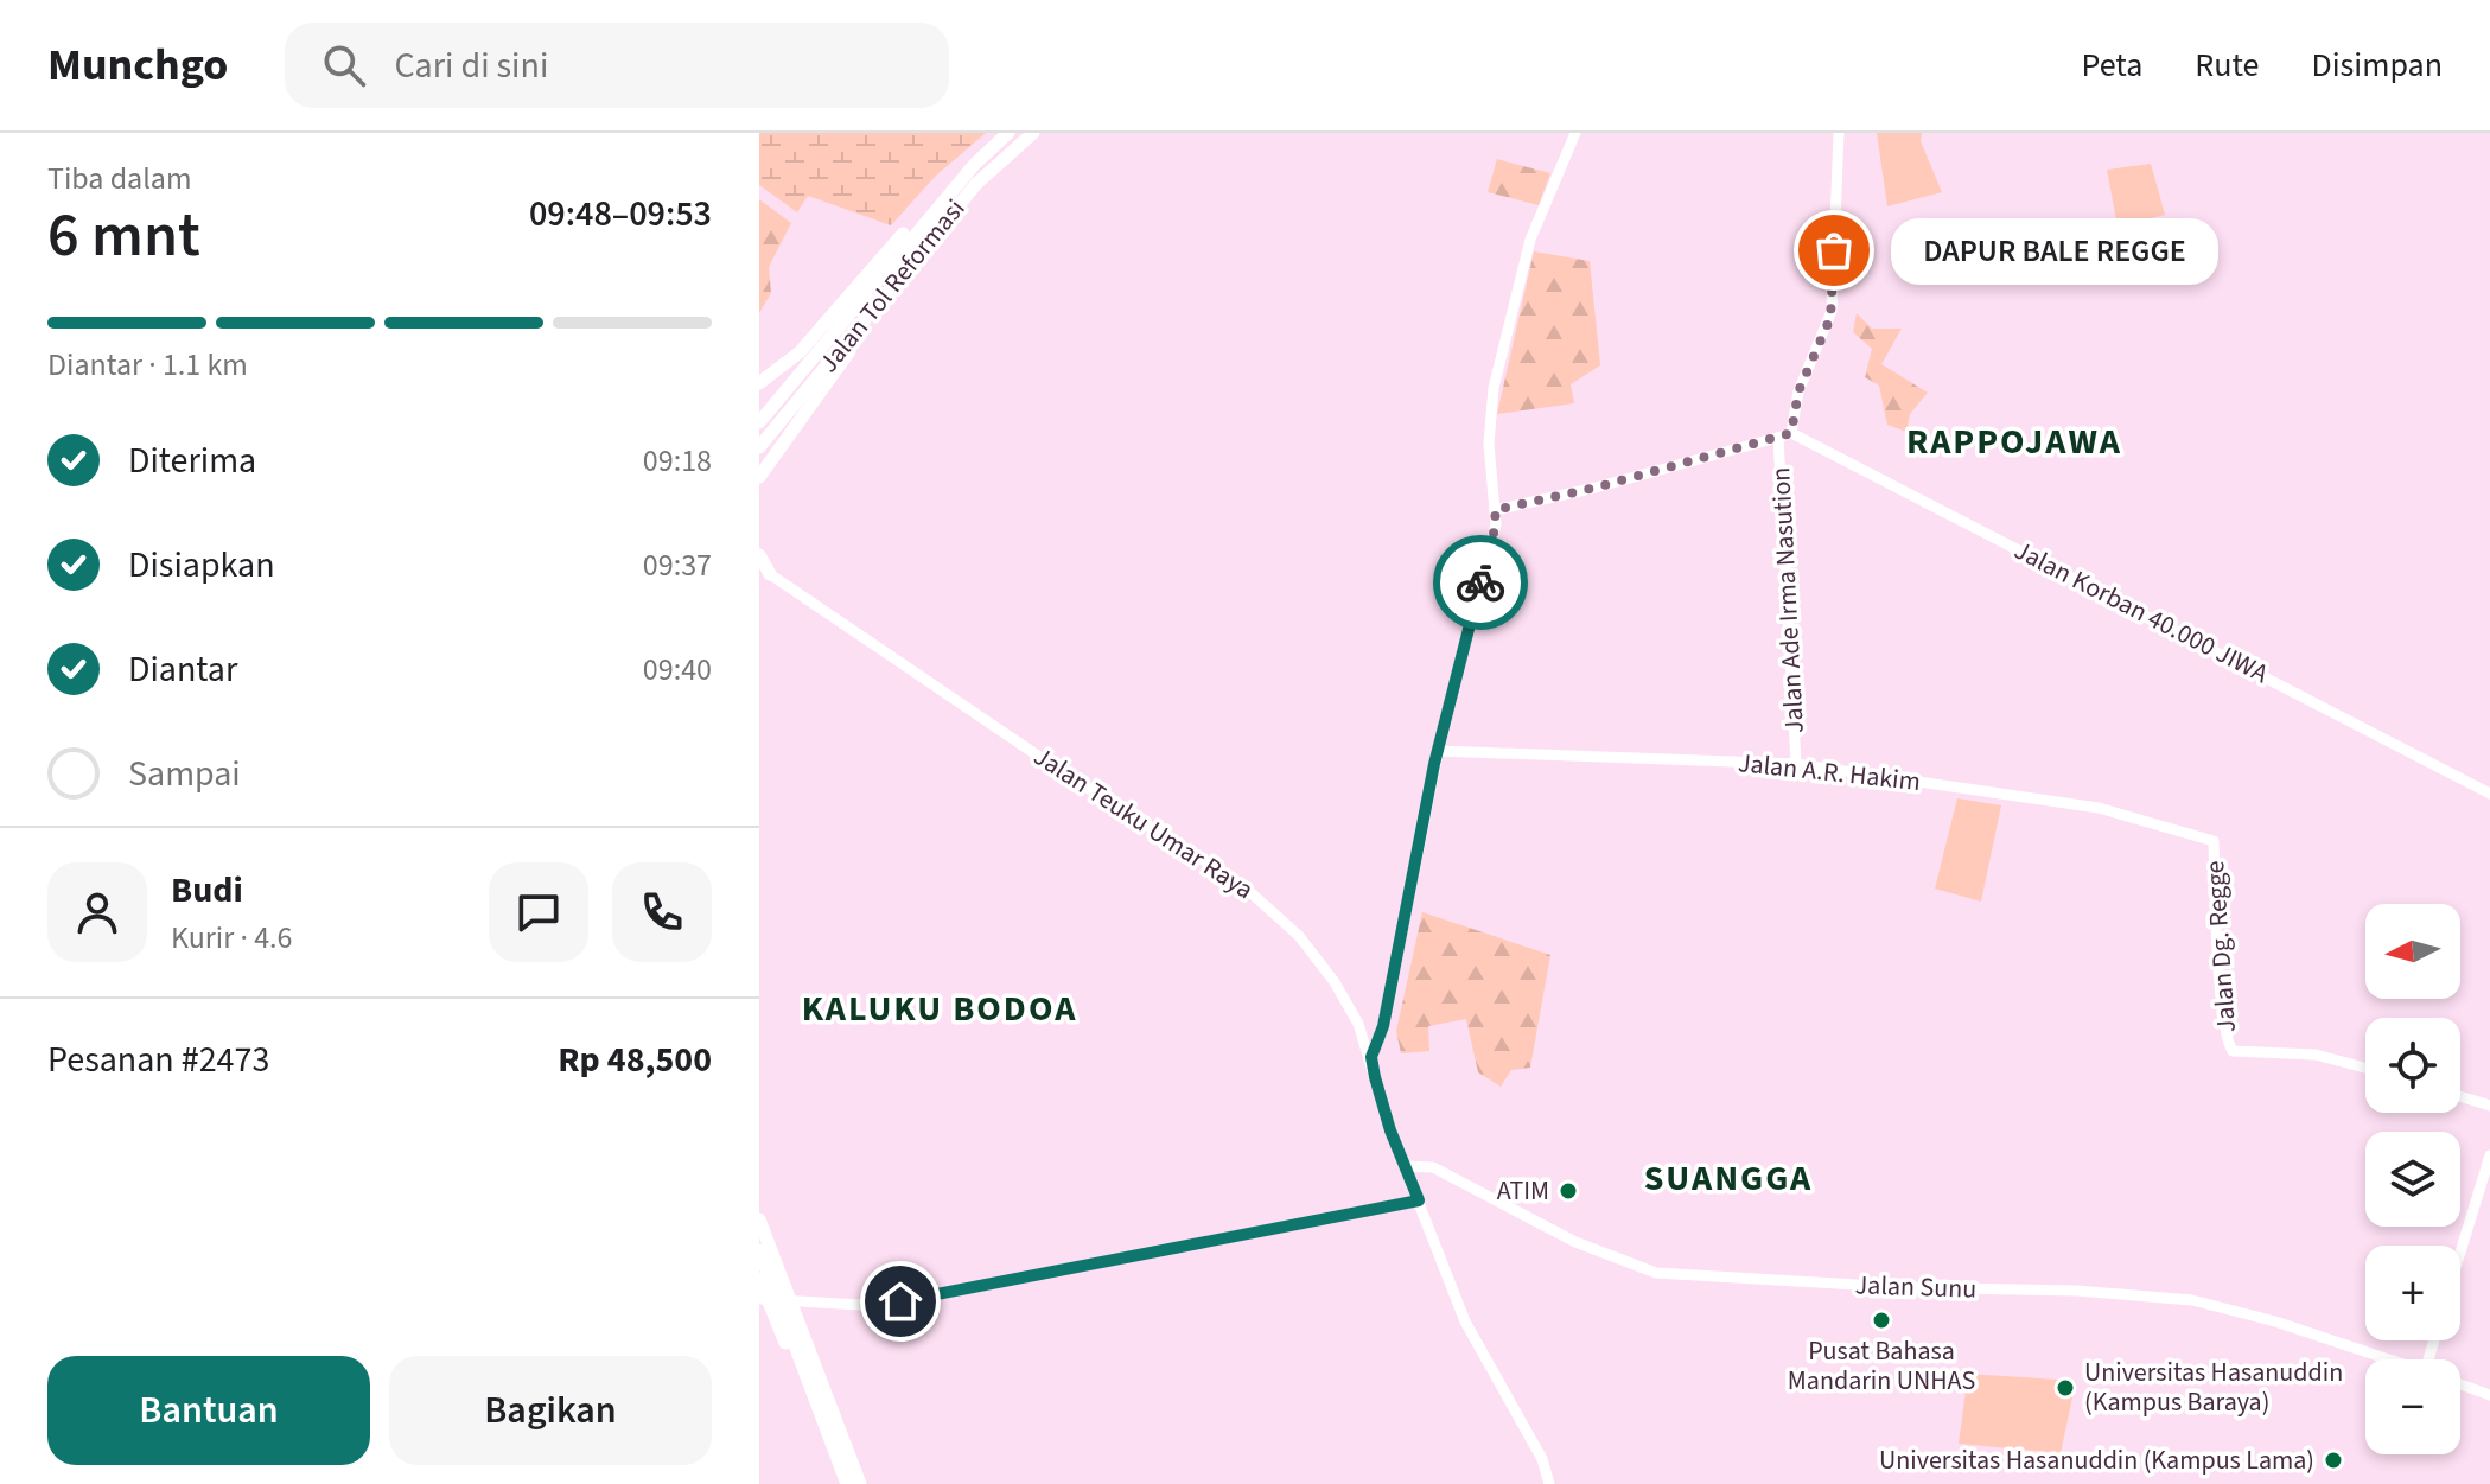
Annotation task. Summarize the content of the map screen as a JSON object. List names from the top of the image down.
{
  "streets": {
    "highway": ["Jalan Tol Reformasi"],
    "street": [
      "Jalan Ade Irma Nasution",
      "Jalan Korban 40.000 JIWA",
      "Jalan A.R. Hakim",
      "Jalan Teuku Umar Raya",
      "Jalan Dg. Regge",
      "Jalan Sunu"
    ]
  },
  "crossings": [
    ["Jalan Ade Irma Nasution", "Jalan Korban 40.000 JIWA"],
    ["Jalan Ade Irma Nasution", "Jalan A.R. Hakim"],
    ["Jalan A.R. Hakim", "Jalan Dg. Regge"],
    ["Jalan Teuku Umar Raya", "Jalan Sunu"]
  ],
  "districts": ["RAPPOJAWA", "KALUKU BODOA", "SUANGGA"],
  "places": [
    "DAPUR BALE REGGE",
    "ATIM",
    "Pusat Bahasa Mandarin UNHAS",
    "Universitas Hasanuddin (Kampus Baraya)",
    "Universitas Hasanuddin (Kampus Lama)"
  ],
  "north": "left",
  "page": {
    "header": "Munchgo",
    "search": "Cari di sini",
    "nav": ["Peta", "Rute", "Disimpan"],
    "heading": ["6 mnt", "Tiba dalam", "09:48–09:53"],
    "panel": [
      "Budi",
      "Kurir · 4.6",
      "Pesanan #2473",
      "Rp 48,500"
    ],
    "bubble": "DAPUR BALE REGGE",
    "bar": "Diantar · 1.1 km",
    "list": [
      ["Diterima", "09:18"],
      ["Disiapkan", "09:37"],
      ["Diantar", "09:40"],
      "Sampai"
    ],
    "map_buttons": ["+", "−"],
    "buttons": ["Bantuan", "Bagikan"]
  }
}
